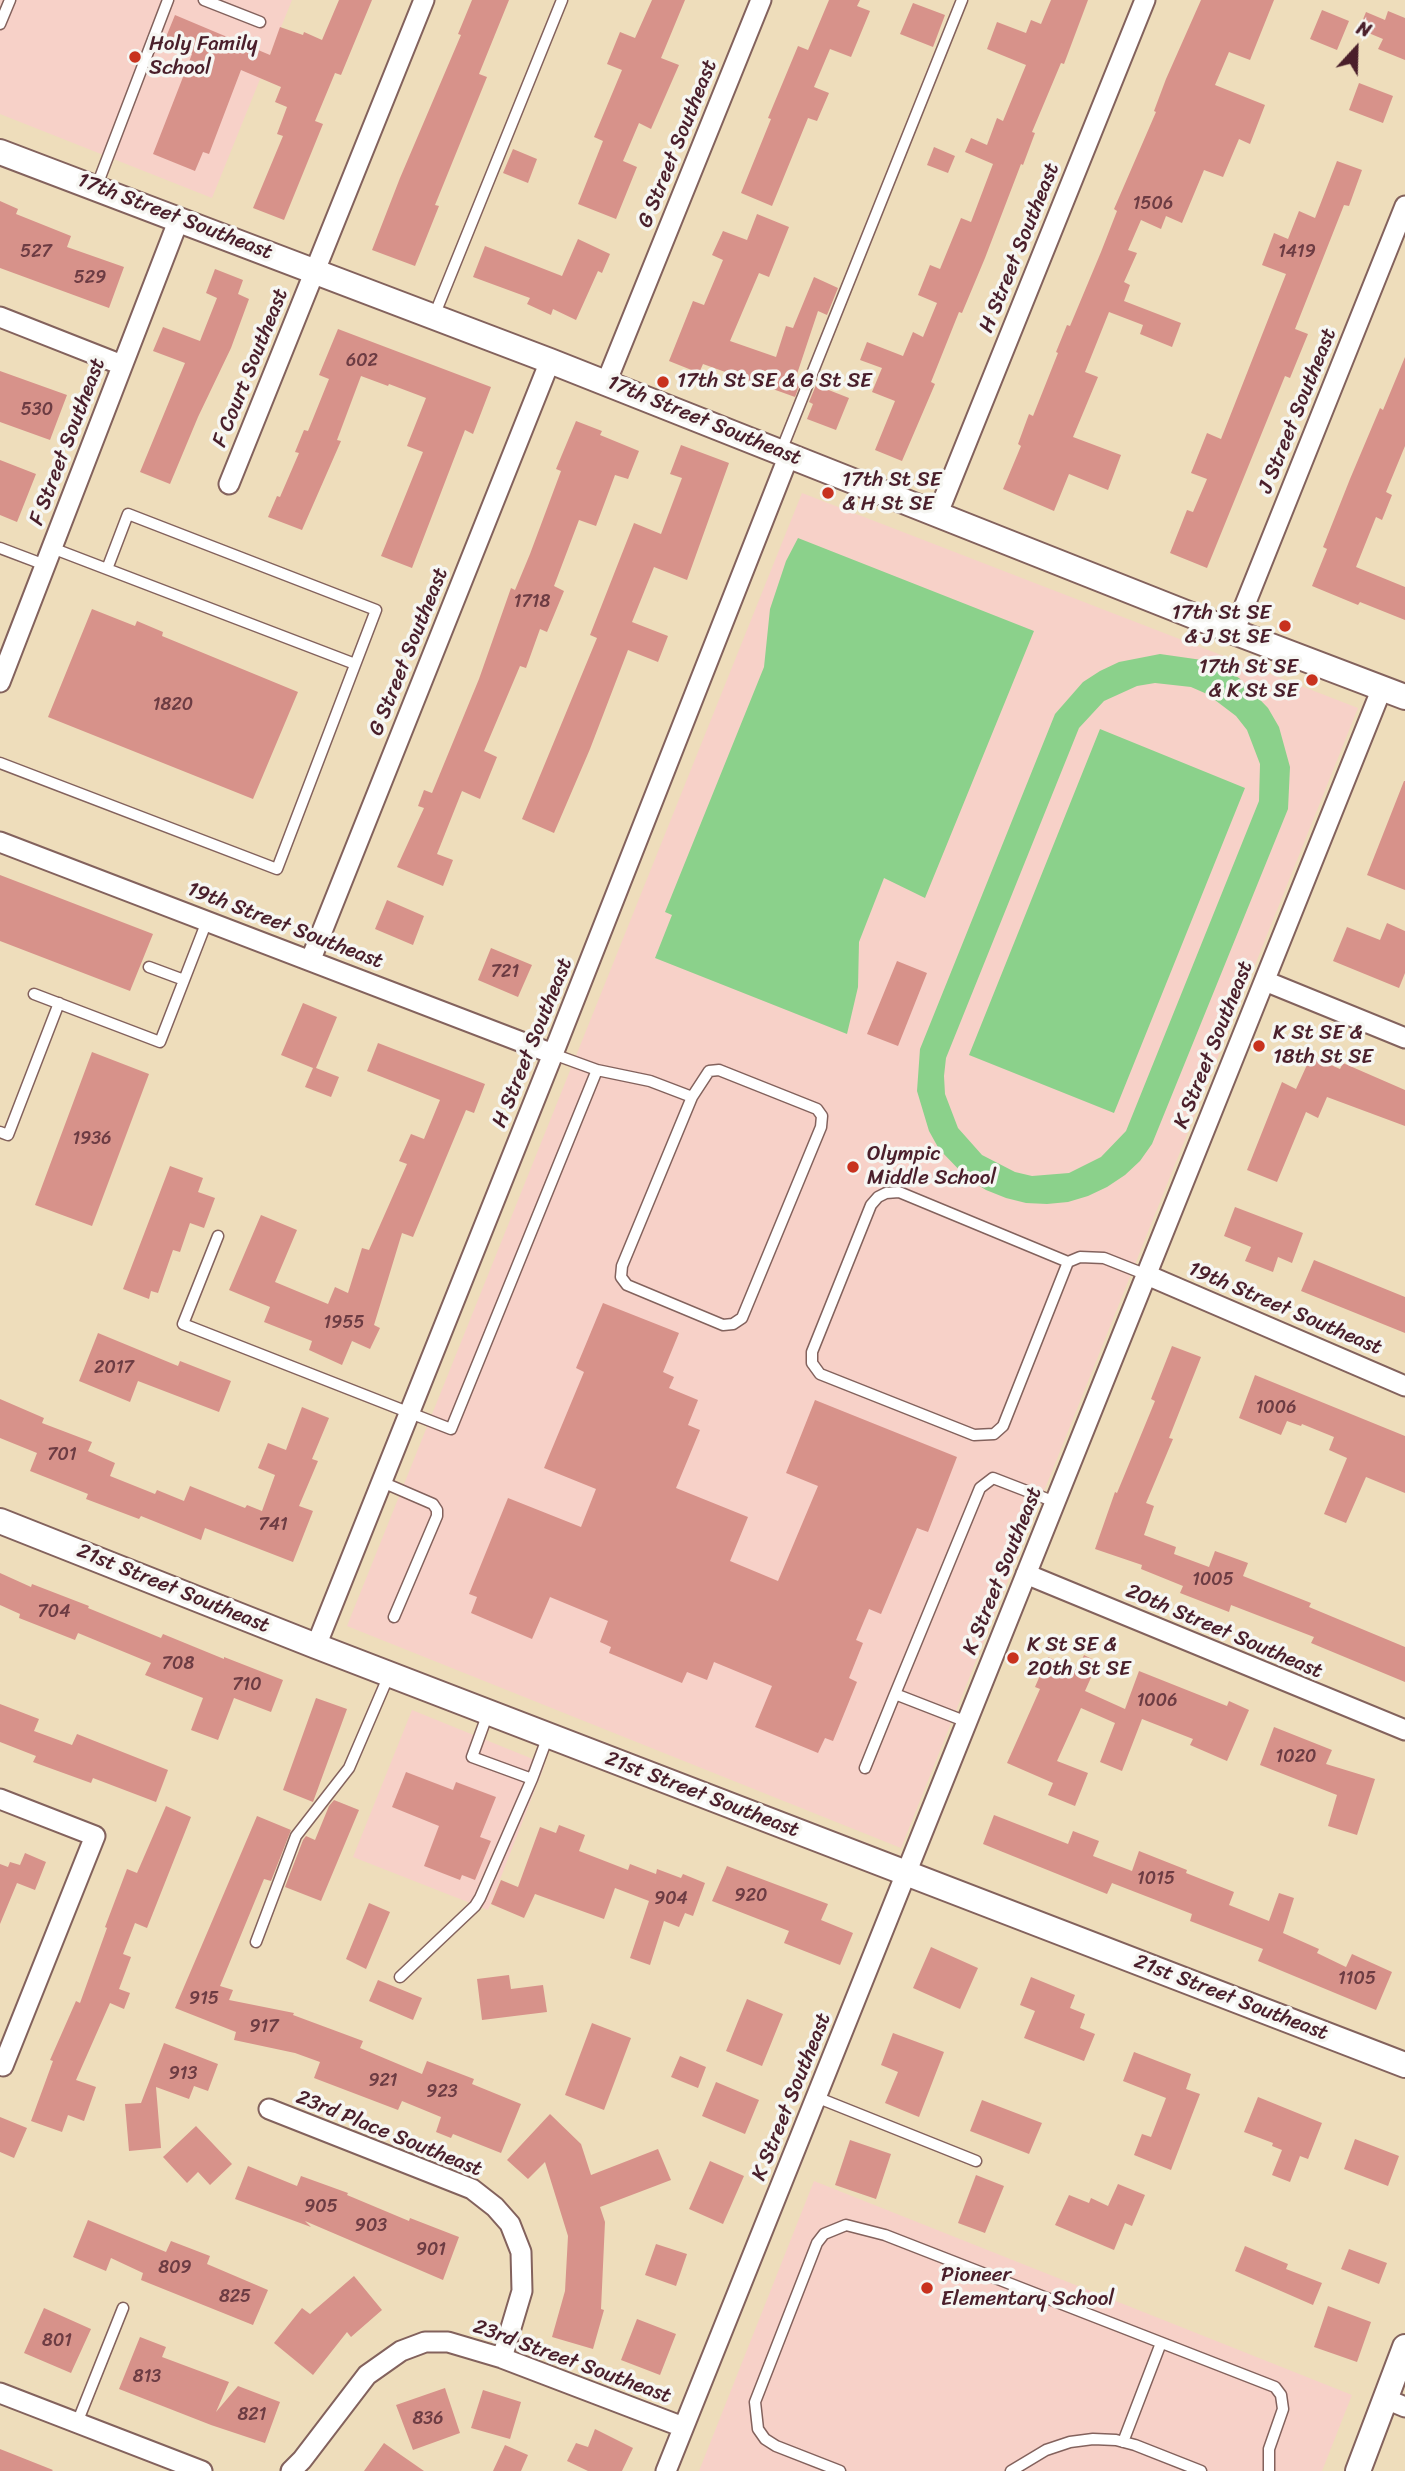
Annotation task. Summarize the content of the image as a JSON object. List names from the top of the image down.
{
  "streets": {
    "street": [
      "G Street Southeast",
      "17th Street Southeast",
      "H Street Southeast",
      "F Court Southeast",
      "J Street Southeast",
      "F Street Southeast",
      "19th Street Southeast",
      "K Street Southeast",
      "21st Street Southeast",
      "20th Street Southeast",
      "23rd Place Southeast",
      "23rd Street Southeast"
    ]
  },
  "crossings": [
    ["G Street Southeast", "17th Street Southeast"],
    ["G Street Southeast", "19th Street Southeast"],
    ["17th Street Southeast", "H Street Southeast"],
    ["17th Street Southeast", "F Court Southeast"],
    ["17th Street Southeast", "J Street Southeast"],
    ["17th Street Southeast", "F Street Southeast"],
    ["17th Street Southeast", "K Street Southeast"],
    ["H Street Southeast", "19th Street Southeast"],
    ["H Street Southeast", "21st Street Southeast"],
    ["19th Street Southeast", "K Street Southeast"],
    ["K Street Southeast", "21st Street Southeast"],
    ["K Street Southeast", "20th Street Southeast"],
    ["K Street Southeast", "23rd Street Southeast"],
    ["23rd Place Southeast", "23rd Street Southeast"]
  ],
  "places": [
    "Holy Family School",
    "17th St SE & G St SE",
    "17th St SE & H St SE",
    "17th St SE & J St SE",
    "17th St SE & K St SE",
    "K St SE & 18th St SE",
    "Olympic Middle School",
    "K St SE & 20th St SE",
    "Pioneer Elementary School"
  ],
  "house_numbers": [
    "1506",
    "527",
    "1419",
    "529",
    "602",
    "530",
    "1718",
    "1820",
    "721",
    "1936",
    "1955",
    "2017",
    "1006",
    "701",
    "741",
    "1005",
    "704",
    "708",
    "710",
    "1006",
    "1020",
    "1015",
    "920",
    "904",
    "1105",
    "915",
    "917",
    "913",
    "921",
    "923",
    "905",
    "903",
    "901",
    "809",
    "825",
    "801",
    "813",
    "821",
    "836"
  ],
  "north": "top"
}
